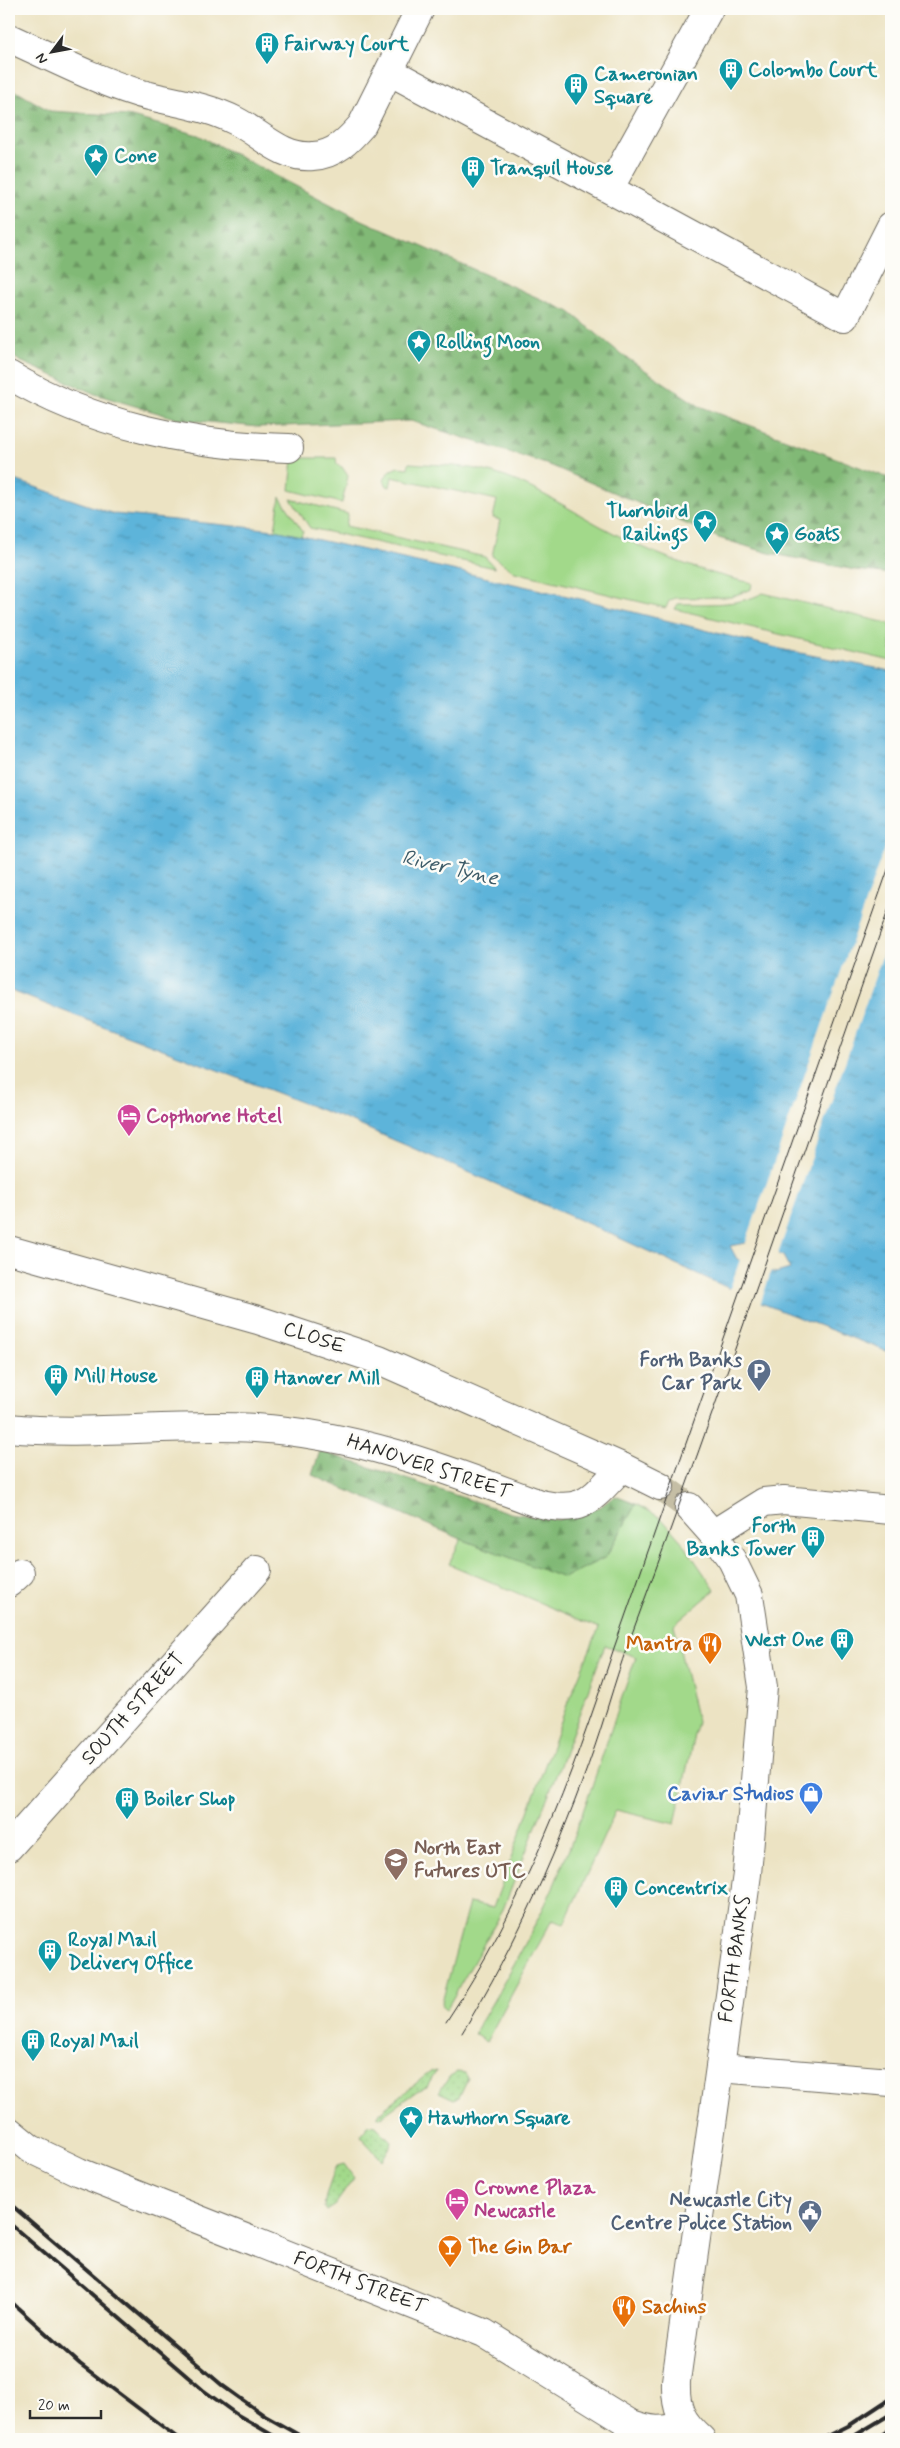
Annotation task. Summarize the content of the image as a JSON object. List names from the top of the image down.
{
  "streets": {
    "street": [
      "CLOSE",
      "HANOVER STREET",
      "SOUTH STREET",
      "FORTH BANKS",
      "FORTH STREET"
    ]
  },
  "crossings": [
    ["CLOSE", "HANOVER STREET"],
    ["FORTH BANKS", "FORTH STREET"]
  ],
  "water": ["River Tyne"],
  "places": {
    "building": [
      "Fairway Court",
      "Colombo Court",
      "Cameronian Square",
      "Tranquil House",
      "Mill House",
      "Hanover Mill",
      "Forth Banks Tower",
      "West One",
      "Boiler Shop",
      "Concentrix",
      "Royal Mail Delivery Office",
      "Royal Mail"
    ],
    "place": [
      "Cone",
      "Rolling Moon",
      "Thornbird Railings",
      "Goats",
      "Hawthorn Square"
    ],
    "hotel": ["Copthorne Hotel", "Crowne Plaza Newcastle"],
    "parking": ["Forth Banks Car Park"],
    "restaurant": ["Mantra", "Sachins"],
    "shop": ["Caviar Studios"],
    "school or university": ["North East Futures UTC"],
    "public building": ["Newcastle City Centre Police Station"],
    "bar": ["The Gin Bar"]
  },
  "scale_bar": "20 m",
  "north": "bottom left"
}
